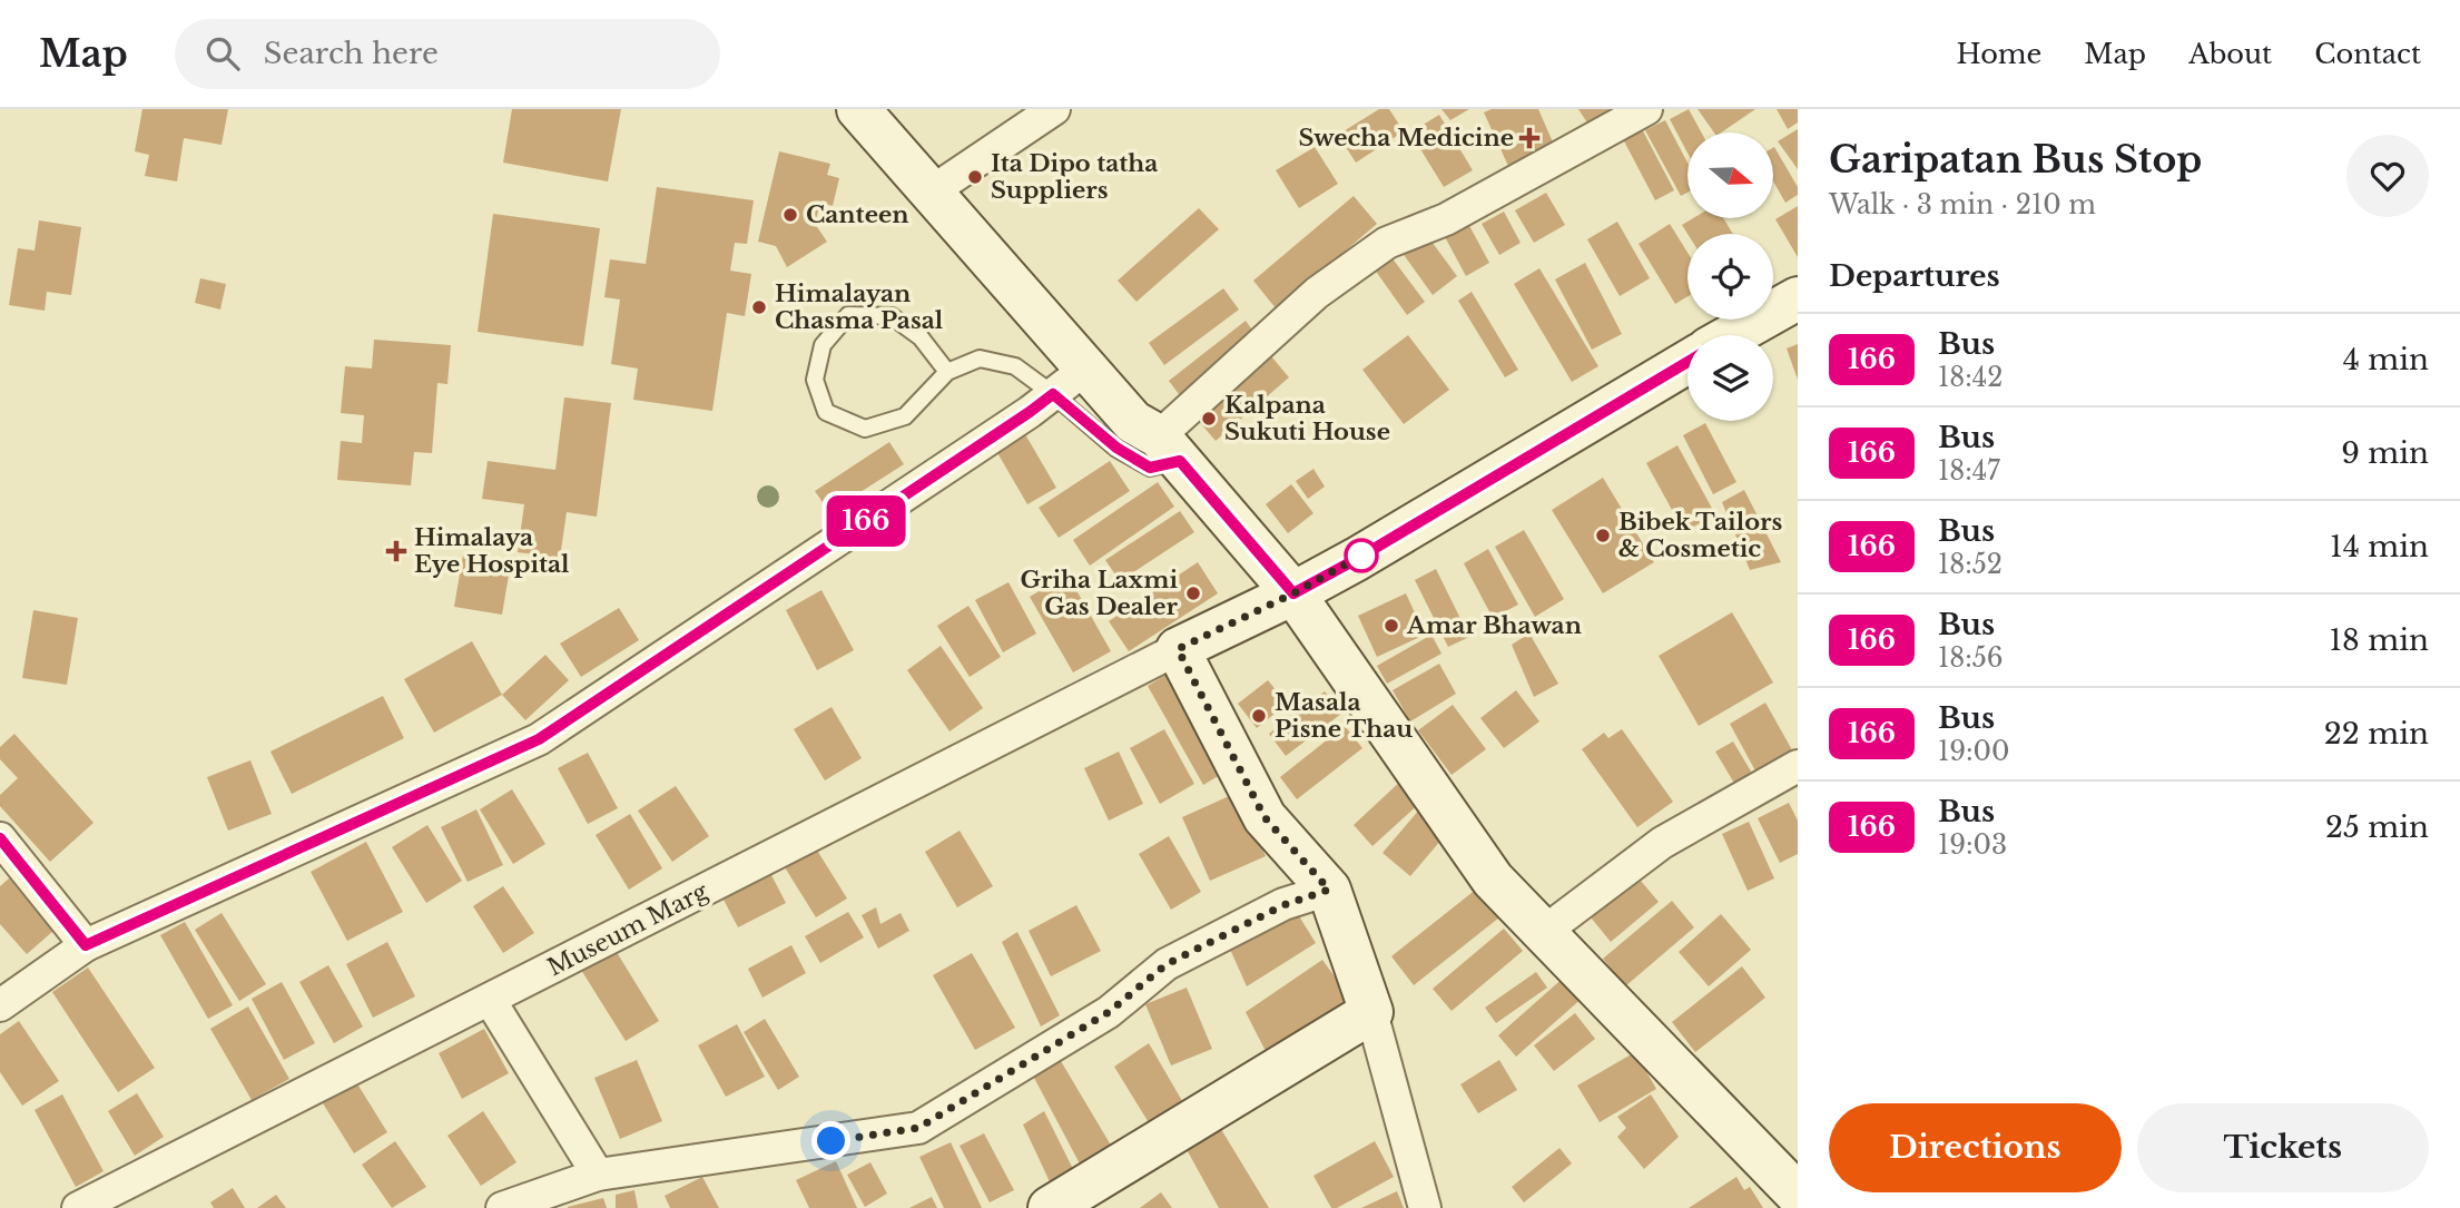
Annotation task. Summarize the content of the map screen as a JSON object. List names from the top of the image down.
{
  "streets": {
    "street": ["Museum Marg"]
  },
  "places": {
    "health": ["Swecha Medicine", "Himalaya Eye Hospital"],
    "other": [
      "Ita Dipo tatha Suppliers",
      "Canteen",
      "Himalayan Chasma Pasal",
      "Kalpana Sukuti House",
      "Bibek Tailors & Cosmetic",
      "Griha Laxmi Gas Dealer",
      "Amar Bhawan",
      "Masala Pisne Thau"
    ]
  },
  "lines": ["bus line 166"],
  "north": "right",
  "page": {
    "header": "Map",
    "search": "Search here",
    "nav": [
      "Home",
      "Map",
      "About",
      "Contact"
    ],
    "on_map": "166",
    "heading": [
      ["Garipatan Bus Stop", "Walk · 3 min · 210 m"],
      "Departures"
    ],
    "list": [
      {
        "mark": "166",
        "name": "Bus",
        "note": "18:42",
        "value": "4 min"
      },
      {
        "mark": "166",
        "name": "Bus",
        "note": "18:47",
        "value": "9 min"
      },
      {
        "mark": "166",
        "name": "Bus",
        "note": "18:52",
        "value": "14 min"
      },
      {
        "mark": "166",
        "name": "Bus",
        "note": "18:56",
        "value": "18 min"
      },
      {
        "mark": "166",
        "name": "Bus",
        "note": "19:00",
        "value": "22 min"
      },
      {
        "mark": "166",
        "name": "Bus",
        "note": "19:03",
        "value": "25 min"
      }
    ],
    "buttons": ["Directions", "Tickets"]
  }
}
